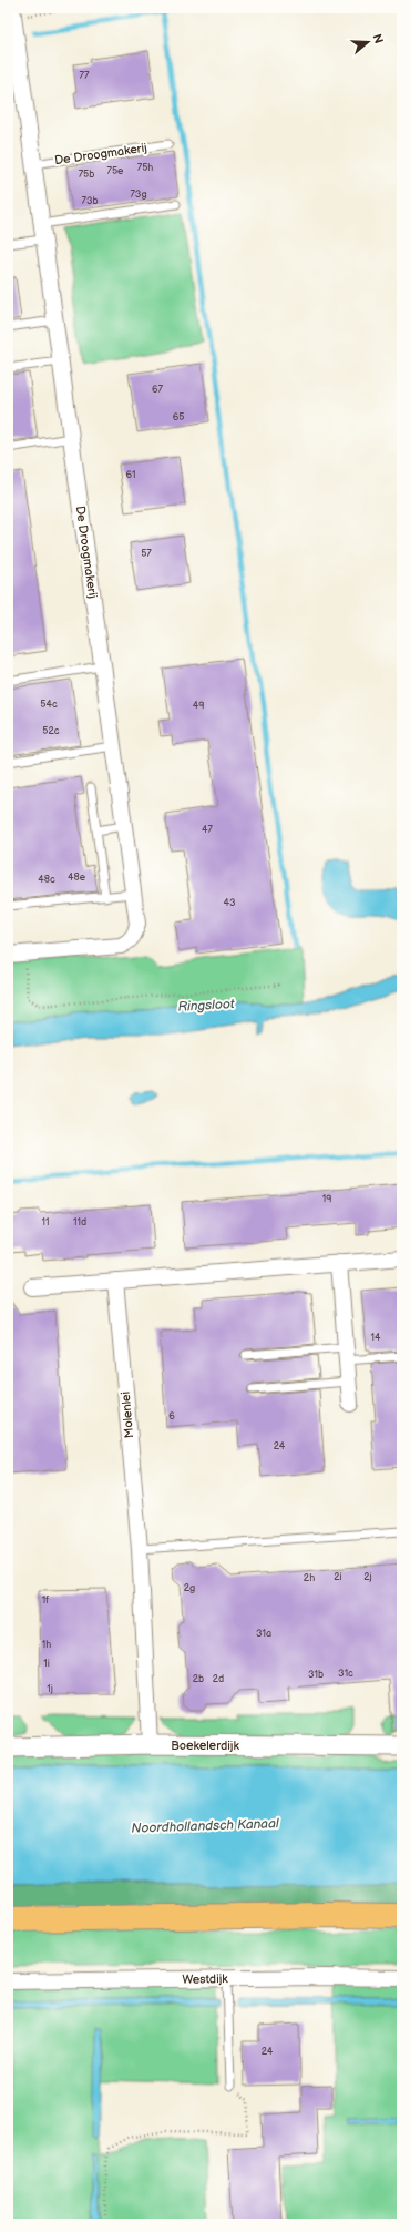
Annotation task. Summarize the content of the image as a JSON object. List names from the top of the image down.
{
  "streets": {
    "street": [
      "De Droogmakerij",
      "Molenlei",
      "Boekelerdijk",
      "Westdijk"
    ]
  },
  "crossings": [
    ["Molenlei", "Boekelerdijk"]
  ],
  "water": ["Ringsloot", "Noordhollandsch Kanaal"],
  "house_numbers": [
    "77",
    "75h",
    "75e",
    "75b",
    "73g",
    "73b",
    "67",
    "65",
    "61",
    "57",
    "54c",
    "49",
    "52c",
    "47",
    "48e",
    "48c",
    "43",
    "19",
    "11",
    "11d",
    "14",
    "6",
    "24",
    "2i",
    "2j",
    "2h",
    "2g",
    "1f",
    "31a",
    "1h",
    "1i",
    "31c",
    "31b",
    "2b",
    "2d",
    "1j",
    "24"
  ],
  "north": "right"
}
